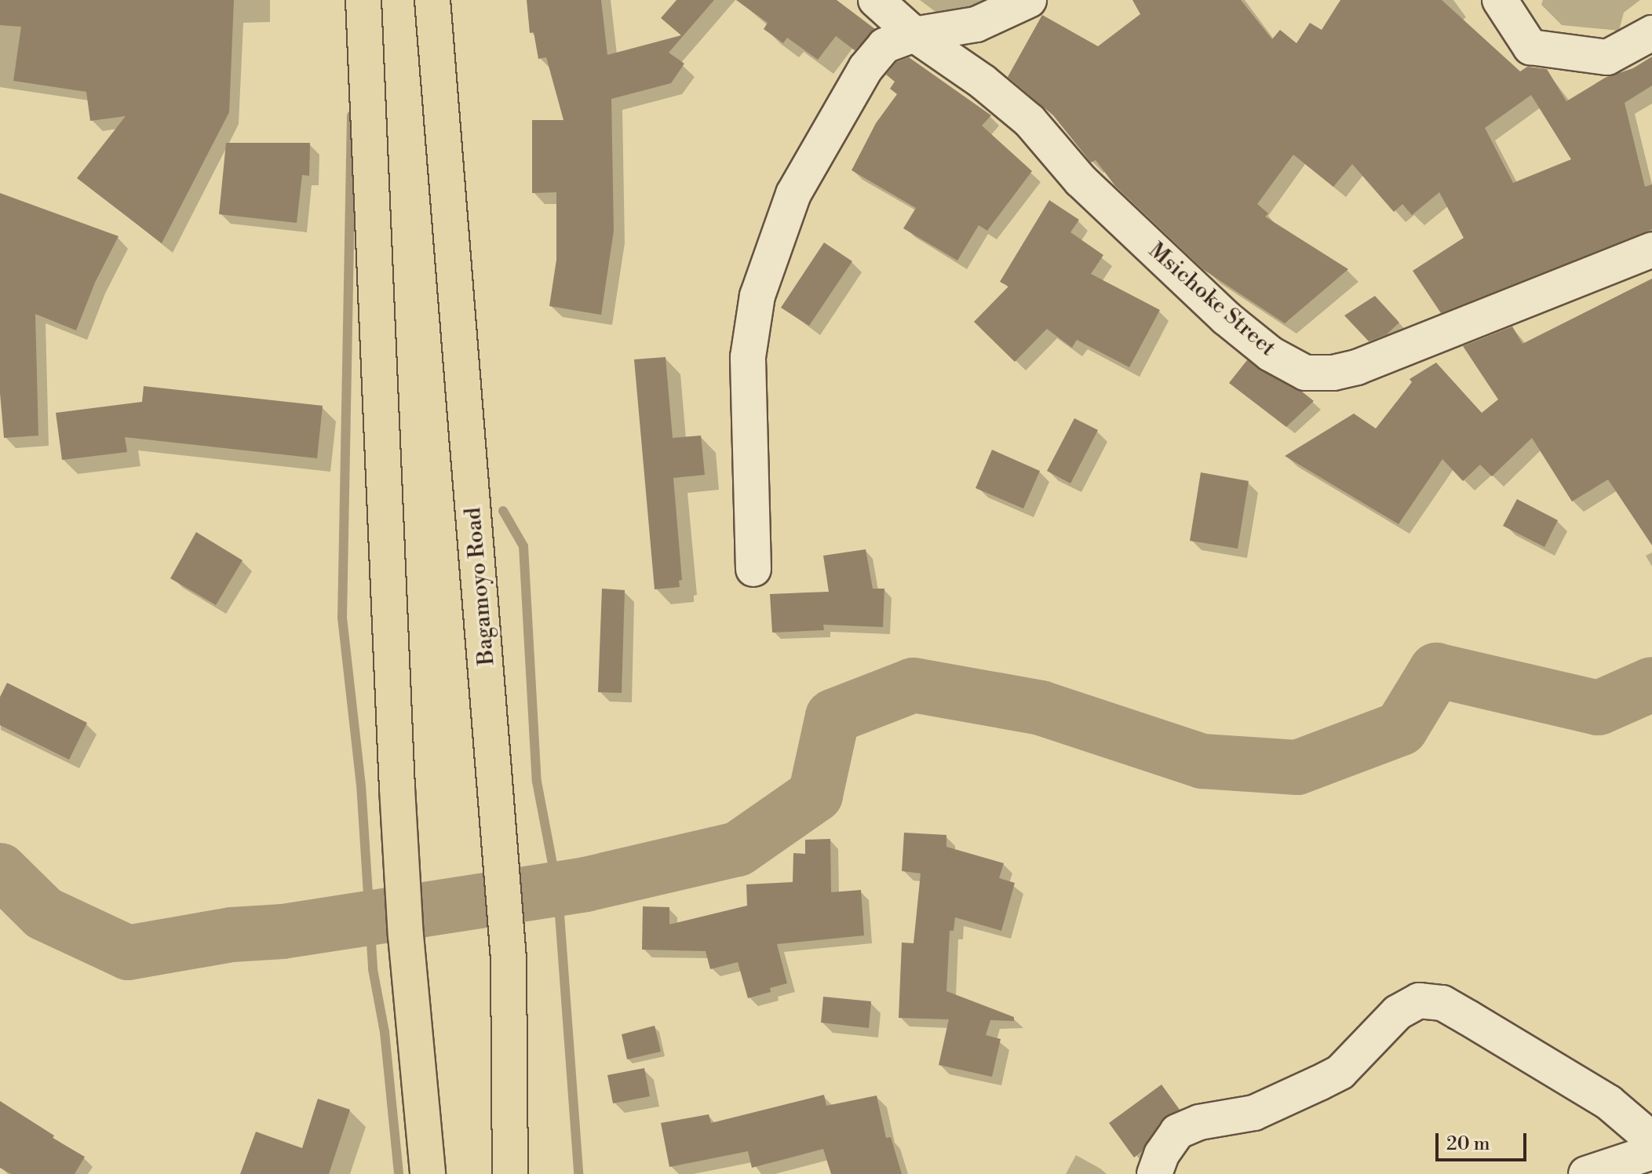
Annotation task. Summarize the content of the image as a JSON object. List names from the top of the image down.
{
  "streets": {
    "highway": ["Bagamoyo Road"],
    "street": ["Msichoke Street"]
  },
  "scale_bar": "20 m"
}
